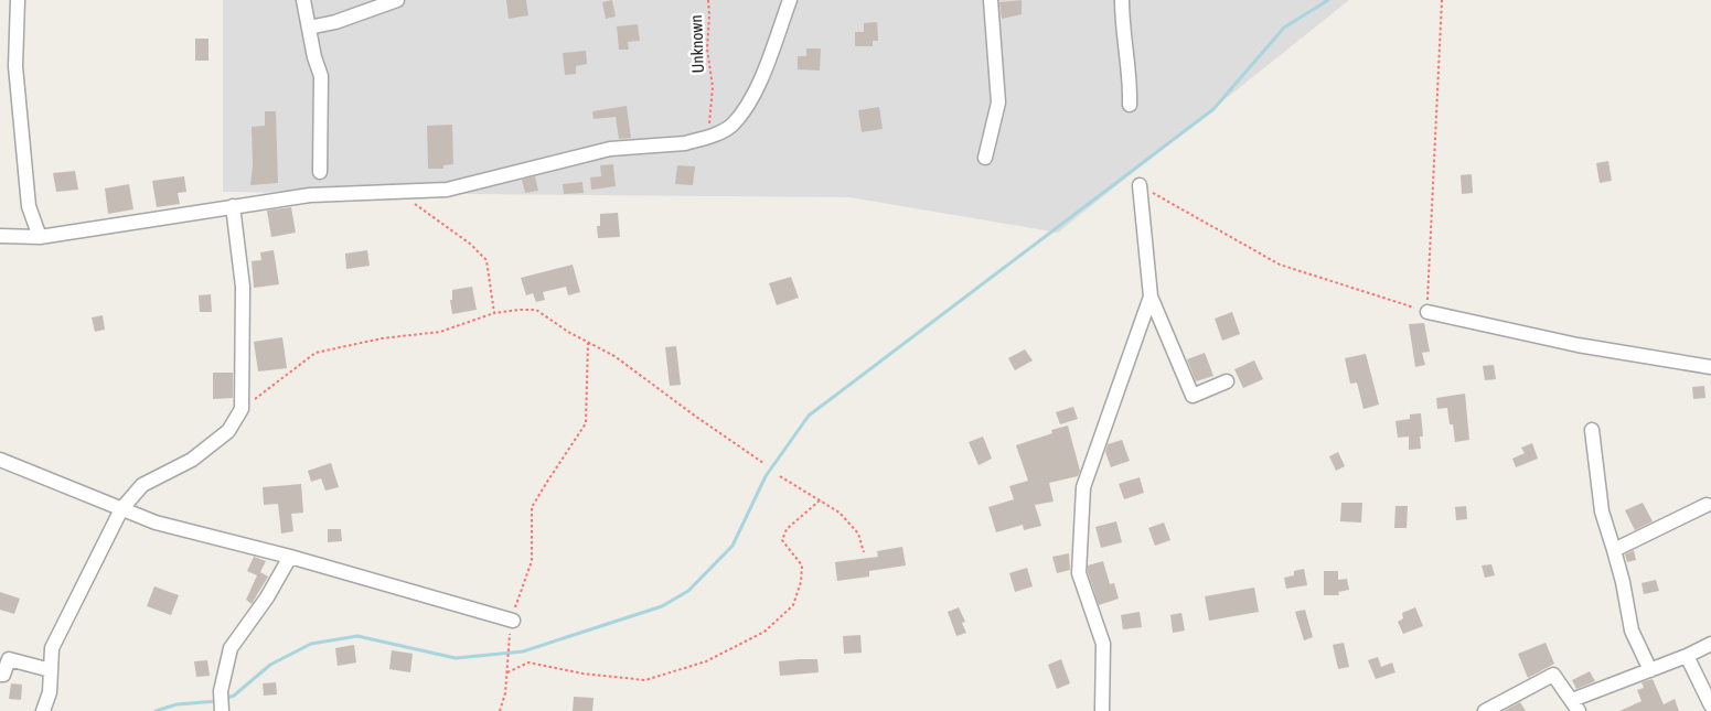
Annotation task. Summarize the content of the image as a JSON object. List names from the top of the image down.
{
  "streets": {
    "path": ["Unknown"]
  }
}
